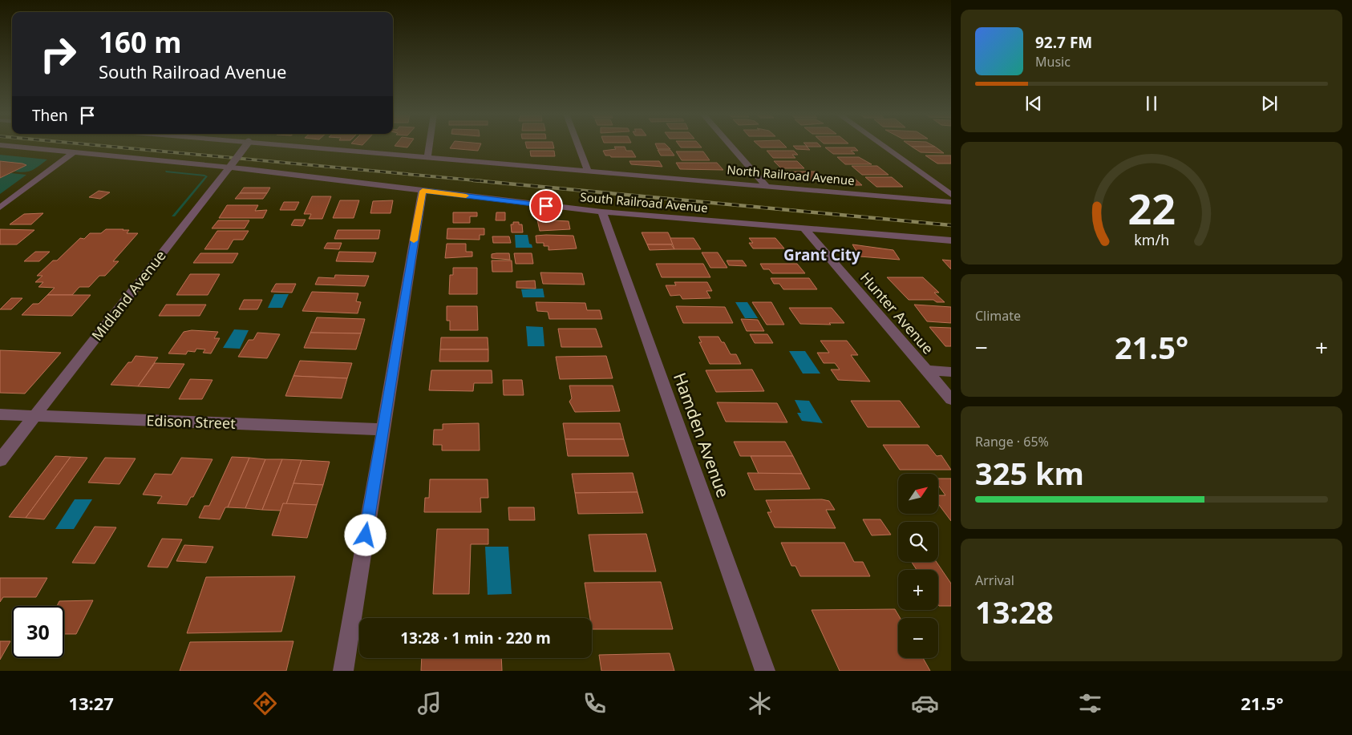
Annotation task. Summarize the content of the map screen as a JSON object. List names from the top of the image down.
{
  "streets": {
    "street": [
      "North Railroad Avenue",
      "South Railroad Avenue",
      "Midland Avenue",
      "Hunter Avenue",
      "Edison Street",
      "Hamden Avenue"
    ]
  },
  "crossings": [
    ["South Railroad Avenue", "Midland Avenue"],
    ["South Railroad Avenue", "Hunter Avenue"],
    ["South Railroad Avenue", "Hamden Avenue"],
    ["Midland Avenue", "Edison Street"]
  ],
  "districts": ["Grant City"],
  "north": "top right",
  "page": {
    "turn": ["160 m", "South Railroad Avenue"],
    "song": ["92.7 FM", "Music"],
    "then": "Then",
    "tile": [
      "Climate",
      ["Range · 65%", "325 km"],
      ["Arrival", "13:28"]
    ],
    "heat": ["−", "21.5°", "+"],
    "map_buttons": ["+", "−"],
    "limit": "30",
    "trip": "13:28 · 1 min · 220 m",
    "tabs": ["13:27", "21.5°"],
    "gauge": ["22", "km/h"]
  }
}
